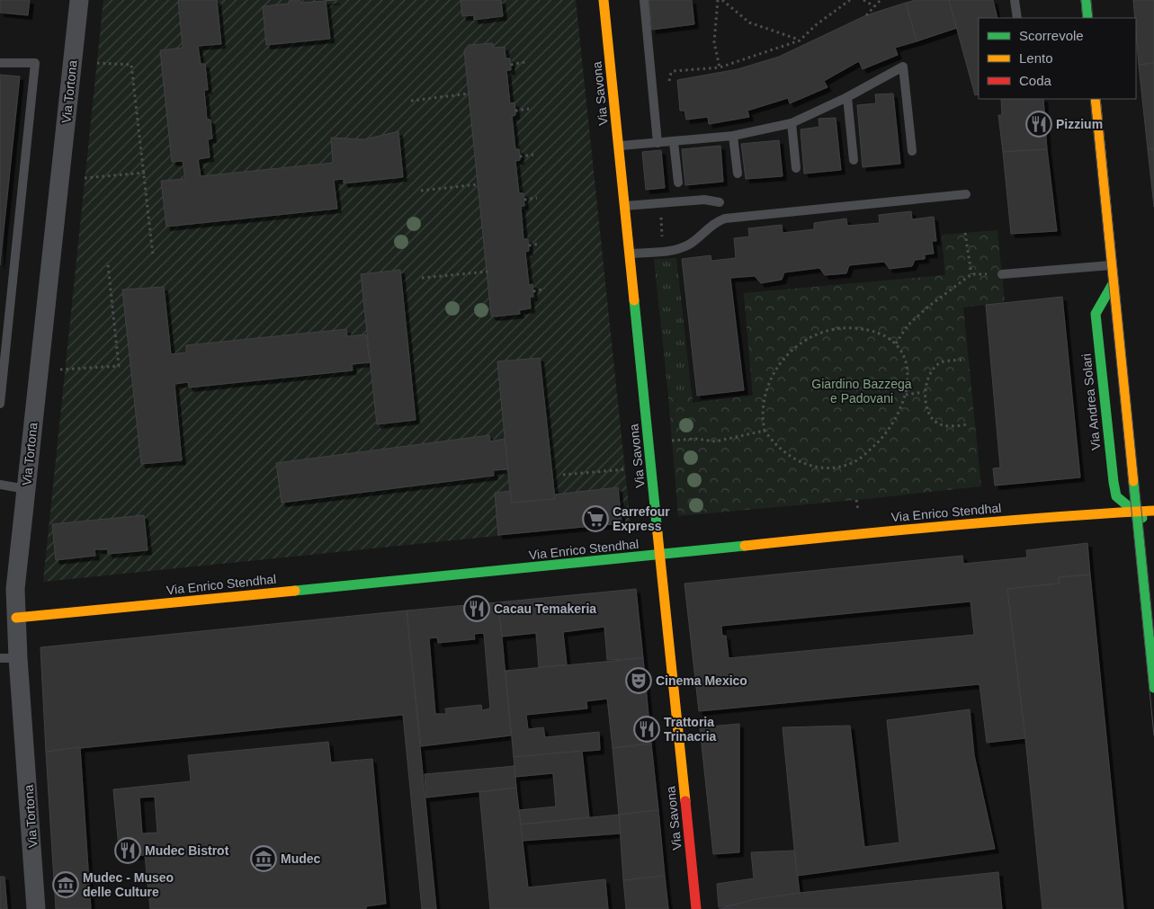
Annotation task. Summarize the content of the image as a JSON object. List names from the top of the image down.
{
  "streets": {
    "street": [
      "Via Tortona",
      "Via Savona",
      "Via Andrea Solari",
      "Via Enrico Stendhal"
    ]
  },
  "crossings": [
    ["Via Tortona", "Via Enrico Stendhal"],
    ["Via Savona", "Via Enrico Stendhal"],
    ["Via Andrea Solari", "Via Enrico Stendhal"]
  ],
  "parks": ["Giardino Bazzega e Padovani"],
  "places": {
    "restaurant": [
      "Pizzium",
      "Cacau Temakeria",
      "Trattoria Trinacria",
      "Mudec Bistrot"
    ],
    "supermarket": ["Carrefour Express"],
    "theatre": ["Cinema Mexico"],
    "museum": ["Mudec", "Mudec - Museo delle Culture"]
  },
  "legend": ["Scorrevole", "Lento", "Coda"]
}
